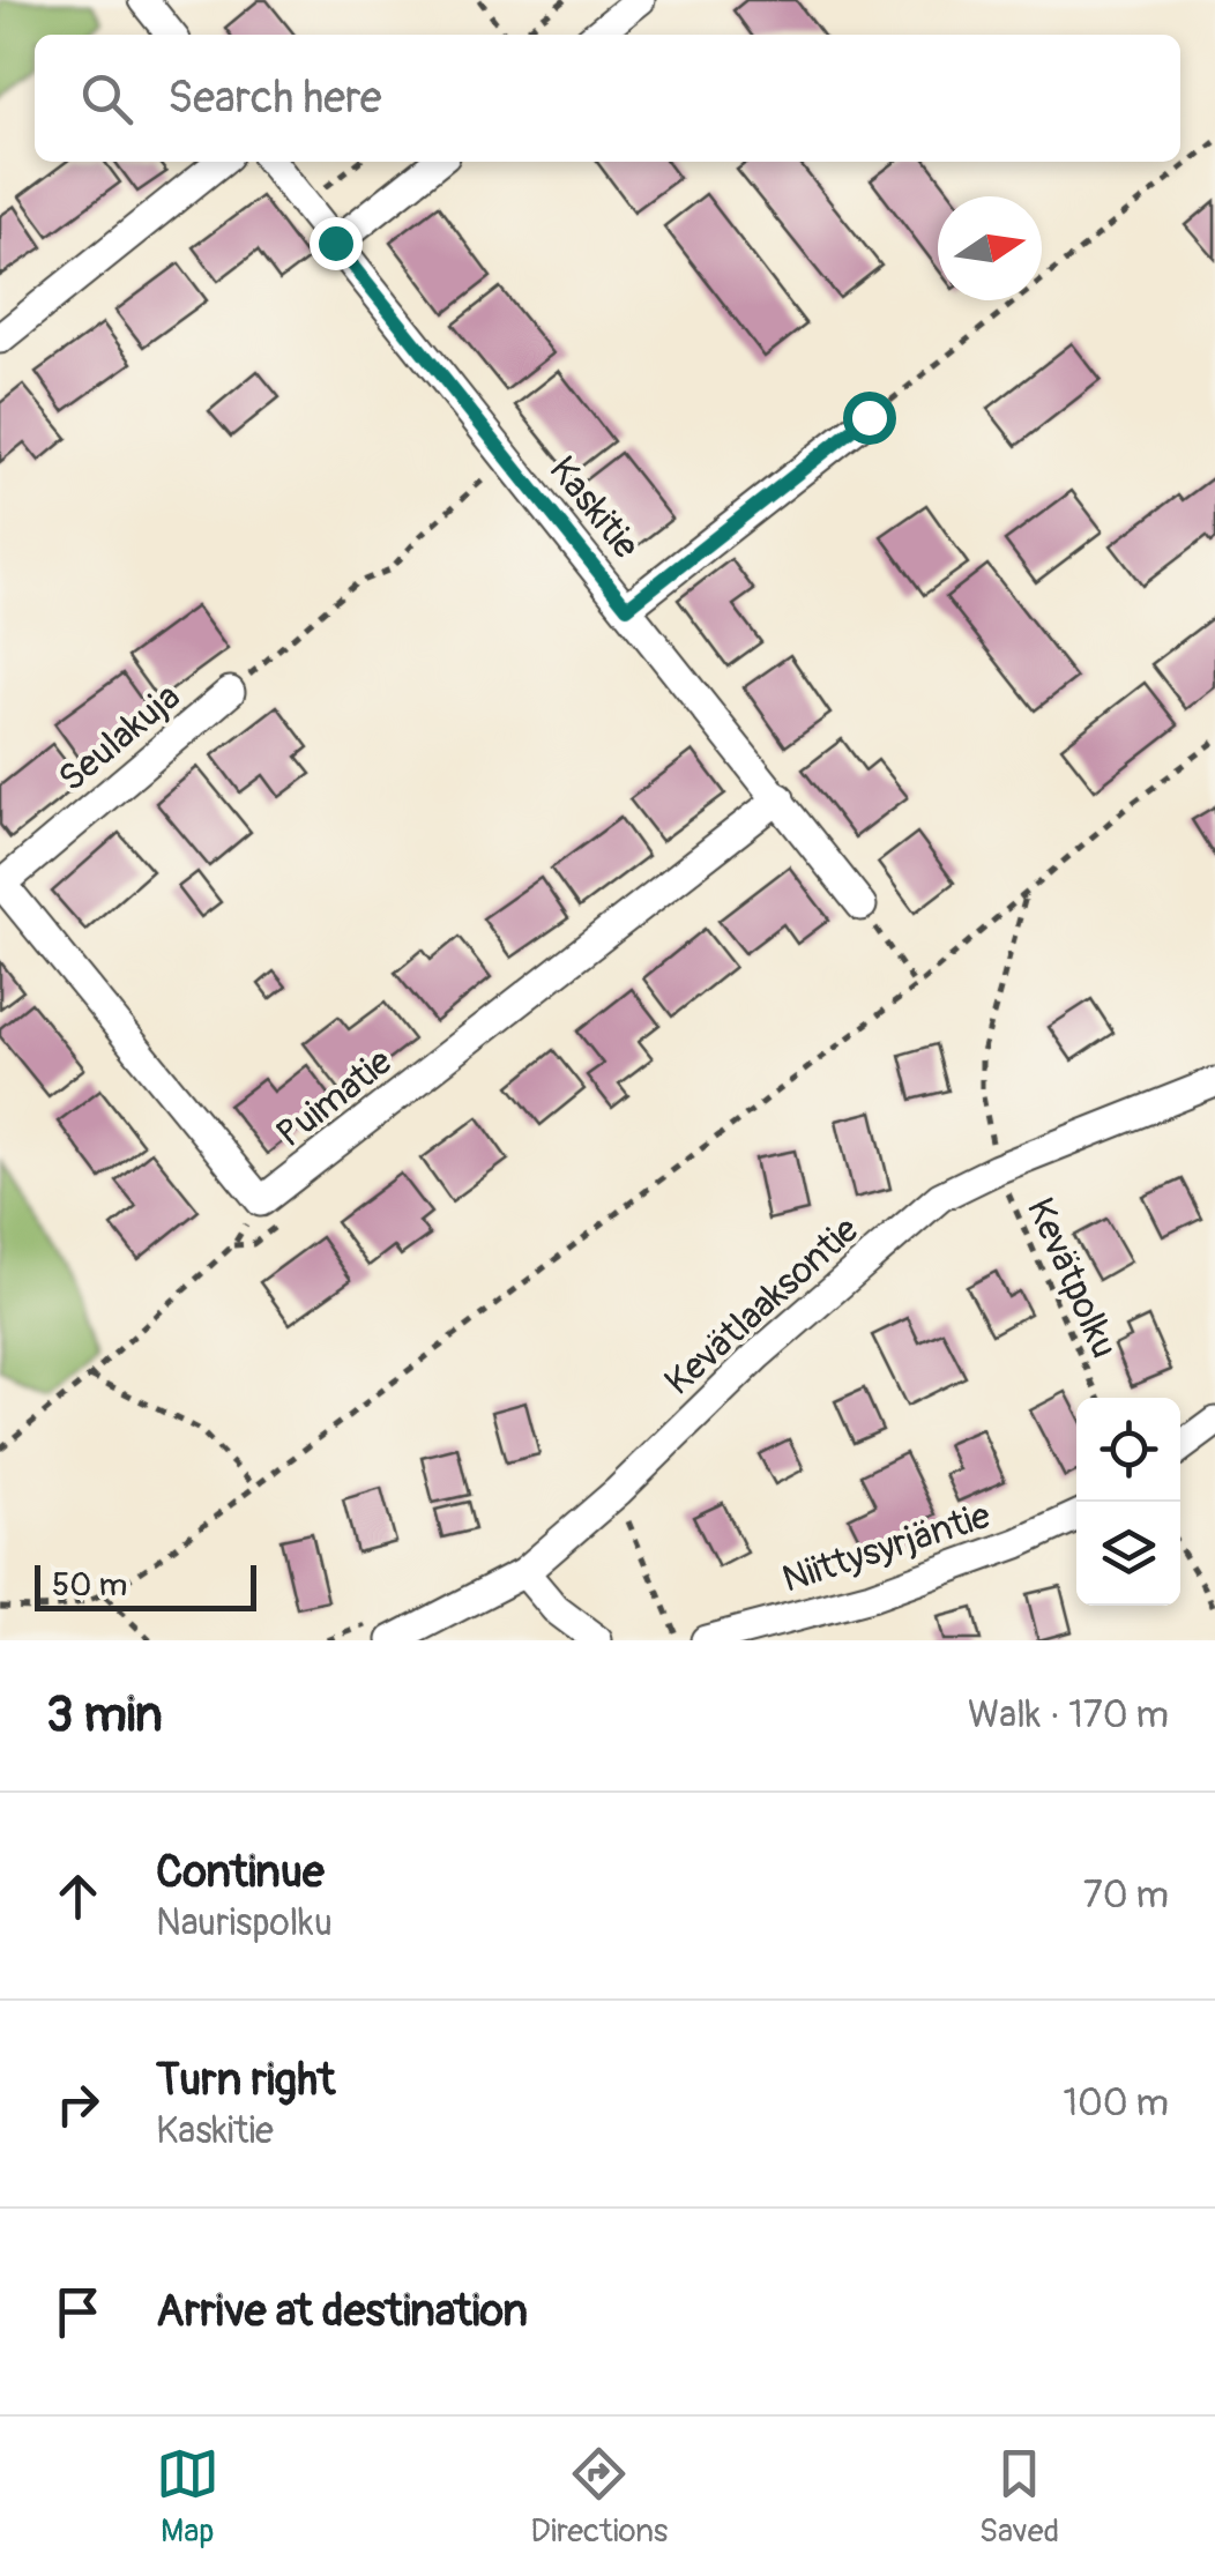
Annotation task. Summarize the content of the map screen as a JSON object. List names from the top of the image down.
{
  "streets": {
    "street": [
      "Kaskitie",
      "Seulakuja",
      "Puimatie",
      "Kevätlaaksontie",
      "Niittysyrjäntie"
    ],
    "path": ["Kevätpolku"]
  },
  "crossings": [
    ["Kaskitie", "Puimatie"],
    ["Seulakuja", "Puimatie"],
    ["Kevätpolku", "Kevätlaaksontie"]
  ],
  "scale_bar": "50 m",
  "north": "right",
  "page": {
    "search": "Search here",
    "scale": "50 m",
    "heading": ["3 min", "Walk · 170 m"],
    "list": [
      ["Continue", "Naurispolku", "70 m"],
      ["Turn right", "Kaskitie", "100 m"],
      "Arrive at destination"
    ],
    "nav": ["Map", "Directions", "Saved"]
  }
}
